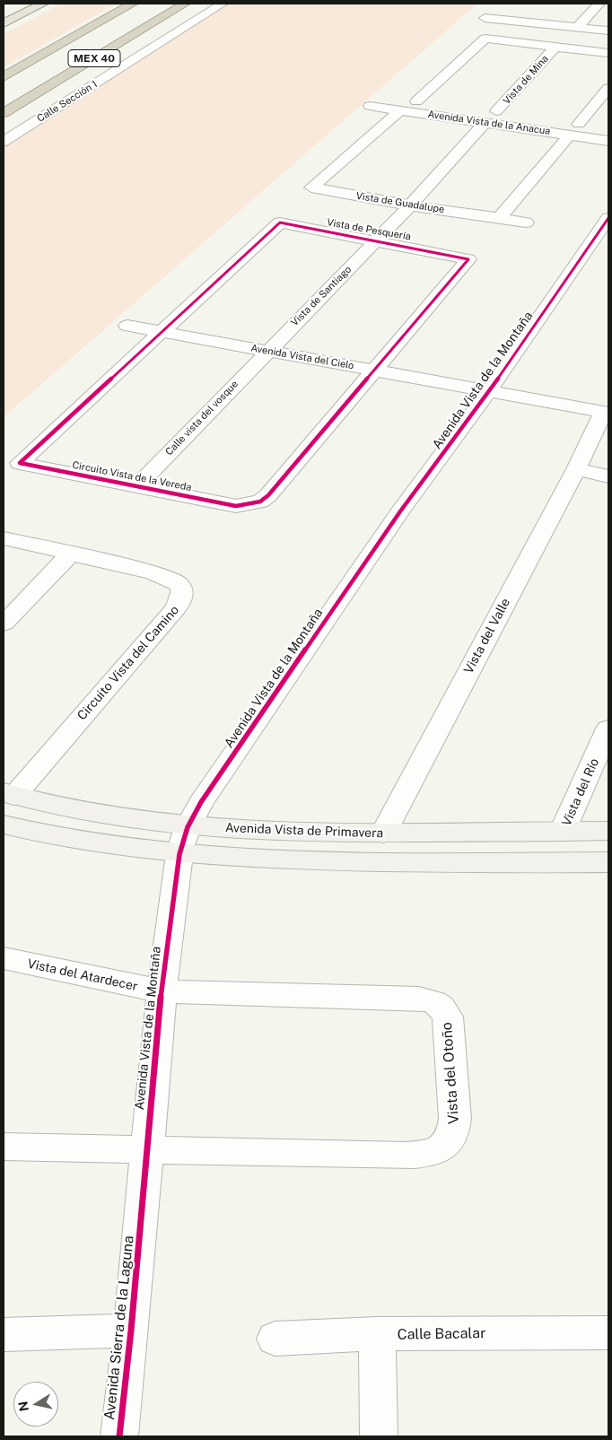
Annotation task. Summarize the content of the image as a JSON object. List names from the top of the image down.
{
  "streets": {
    "highway": ["MEX 40"],
    "main road": ["Avenida Vista de Primavera"],
    "street": [
      "Vista de Mina",
      "Calle Sección 1",
      "Avenida Vista de la Anacua",
      "Vista de Guadalupe",
      "Vista de Pesquería",
      "Vista de Santiago",
      "Avenida Vista del Cielo",
      "Avenida Vista de la Montaña",
      "Calle vista del vosque",
      "Circuito Vista de la Vereda",
      "Vista del Valle",
      "Circuito Vista del Camino",
      "Vista del Río",
      "Vista del Atardecer",
      "Vista del Otoño",
      "Avenida Sierra de la Laguna",
      "Calle Bacalar"
    ]
  },
  "crossings": [
    ["Vista de Mina", "Avenida Vista de la Anacua"],
    ["Avenida Vista de la Anacua", "Vista de Guadalupe"],
    ["Avenida Vista de la Anacua", "Vista de Santiago"],
    ["Vista de Guadalupe", "Vista de Santiago"],
    ["Vista de Pesquería", "Vista de Santiago"],
    ["Vista de Pesquería", "Avenida Vista del Cielo"],
    ["Vista de Pesquería", "Circuito Vista de la Vereda"],
    ["Vista de Santiago", "Avenida Vista del Cielo"],
    ["Vista de Santiago", "Calle vista del vosque"],
    ["Avenida Vista del Cielo", "Avenida Vista de la Montaña"],
    ["Avenida Vista del Cielo", "Calle vista del vosque"],
    ["Avenida Vista del Cielo", "Circuito Vista de la Vereda"],
    ["Avenida Vista del Cielo", "Vista del Valle"],
    ["Avenida Vista de la Montaña", "Avenida Vista de Primavera"],
    ["Avenida Vista de la Montaña", "Vista del Atardecer"],
    ["Avenida Vista de la Montaña", "Vista del Otoño"],
    ["Avenida Vista de la Montaña", "Avenida Sierra de la Laguna"],
    ["Calle vista del vosque", "Circuito Vista de la Vereda"],
    ["Vista del Valle", "Avenida Vista de Primavera"],
    ["Circuito Vista del Camino", "Avenida Vista de Primavera"],
    ["Vista del Río", "Avenida Vista de Primavera"],
    ["Vista del Atardecer", "Vista del Otoño"]
  ],
  "north": "left"
}
